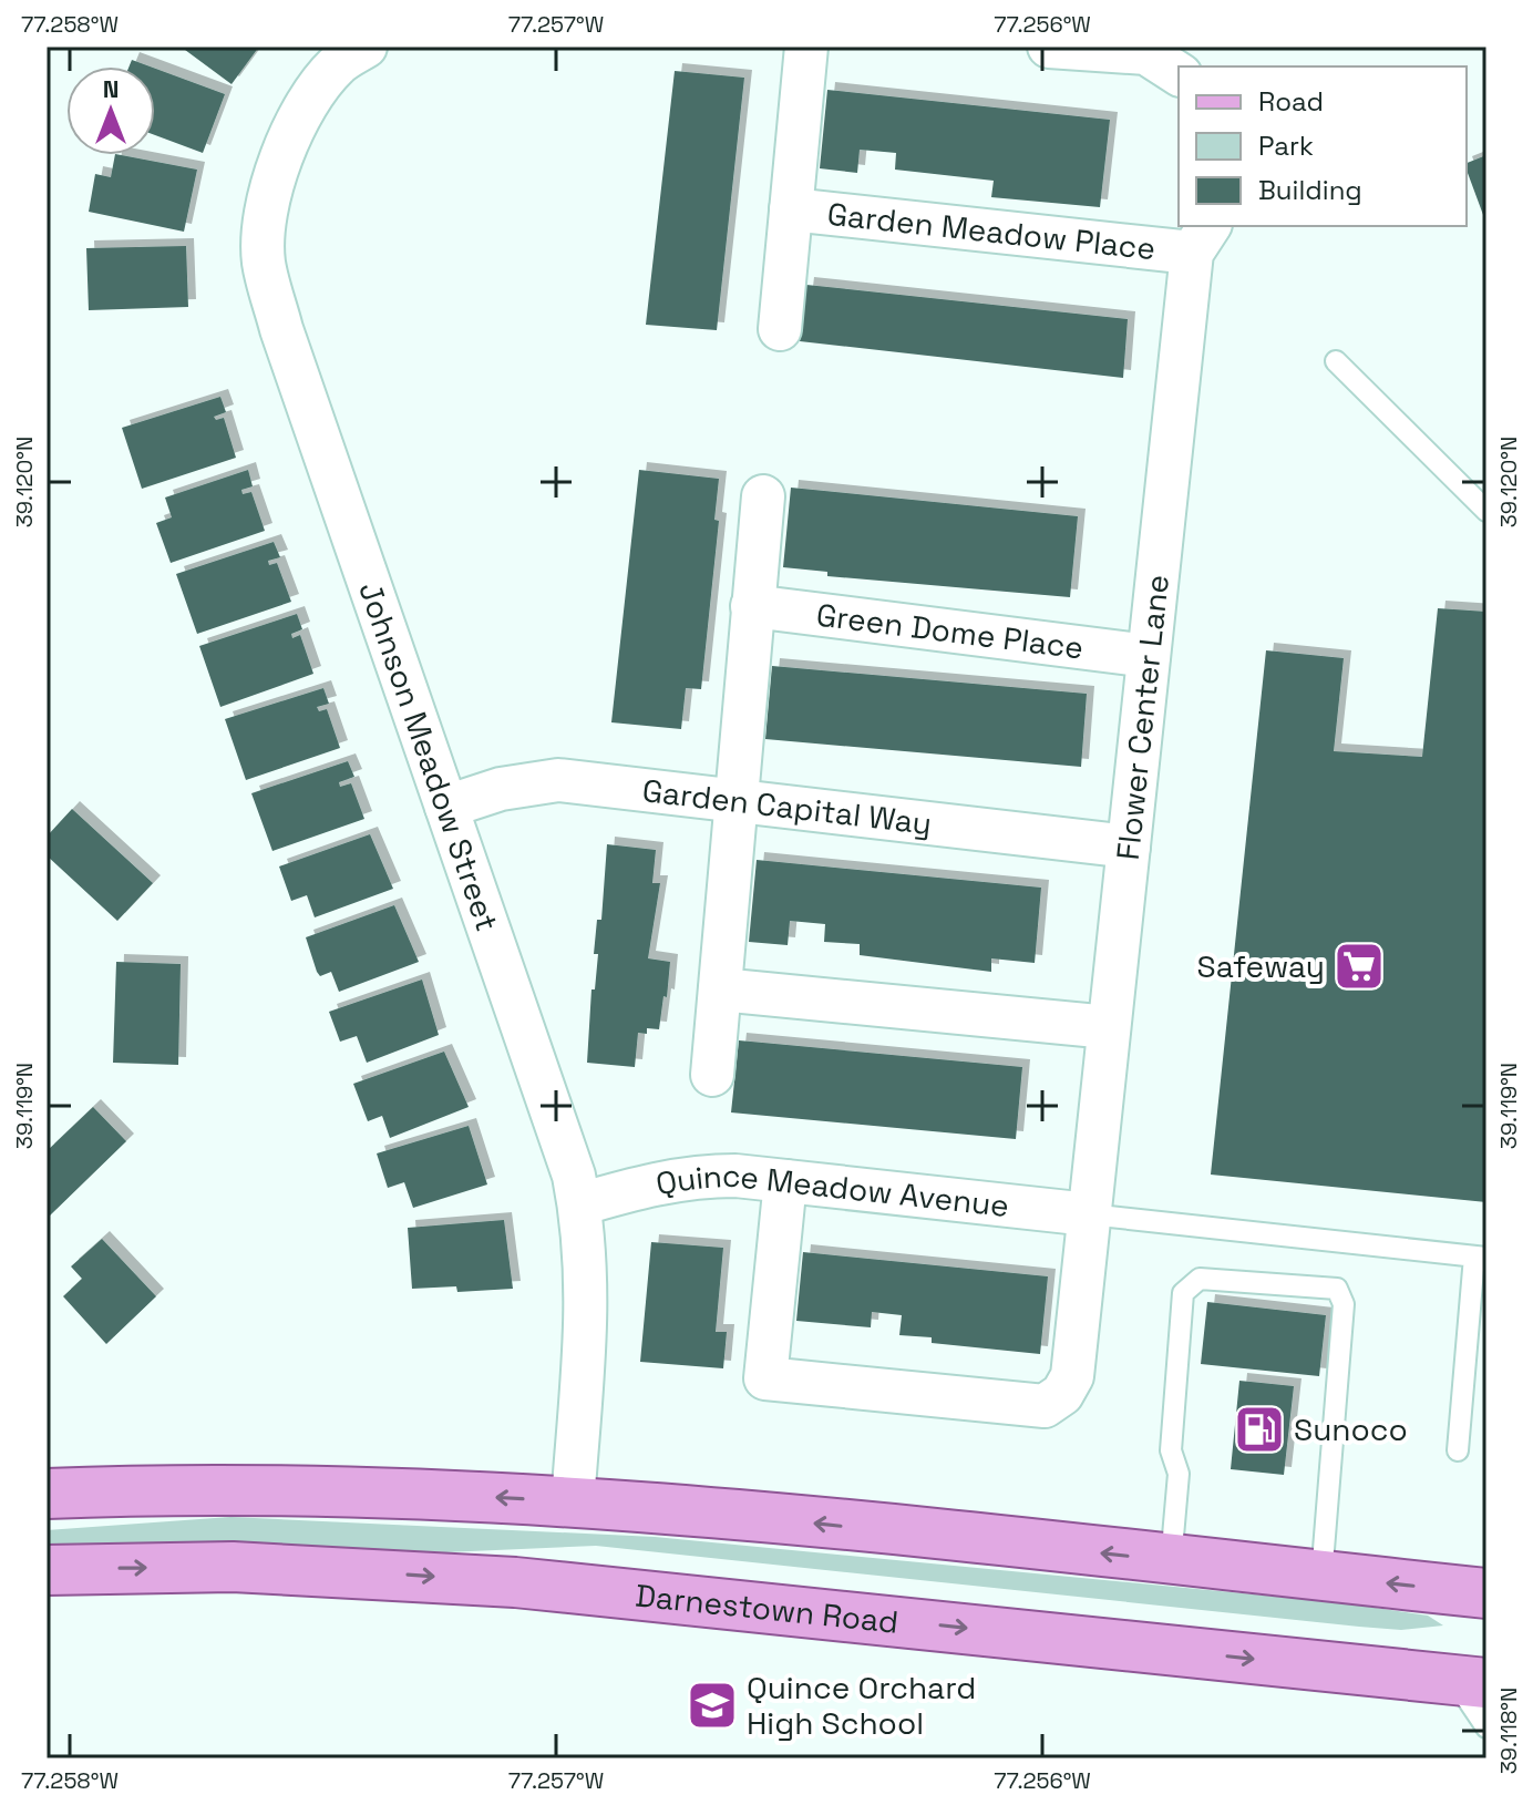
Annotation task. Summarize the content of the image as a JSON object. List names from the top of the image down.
{
  "streets": {
    "main road": ["Darnestown Road"],
    "street": [
      "Garden Meadow Place",
      "Green Dome Place",
      "Flower Center Lane",
      "Johnson Meadow Street",
      "Garden Capital Way",
      "Quince Meadow Avenue"
    ]
  },
  "crossings": [
    ["Garden Meadow Place", "Flower Center Lane"],
    ["Green Dome Place", "Flower Center Lane"],
    ["Flower Center Lane", "Garden Capital Way"],
    ["Flower Center Lane", "Quince Meadow Avenue"],
    ["Johnson Meadow Street", "Garden Capital Way"],
    ["Johnson Meadow Street", "Quince Meadow Avenue"]
  ],
  "places": {
    "supermarket": ["Safeway"],
    "fuel station": ["Sunoco"],
    "school or university": ["Quince Orchard High School"]
  },
  "legend": ["Road", "Park", "Building"],
  "north": "top",
  "coordinates": [
    "77.258°W",
    "77.257°W",
    "77.256°W",
    "39.120°N",
    "39.119°N",
    "39.118°N"
  ]
}
